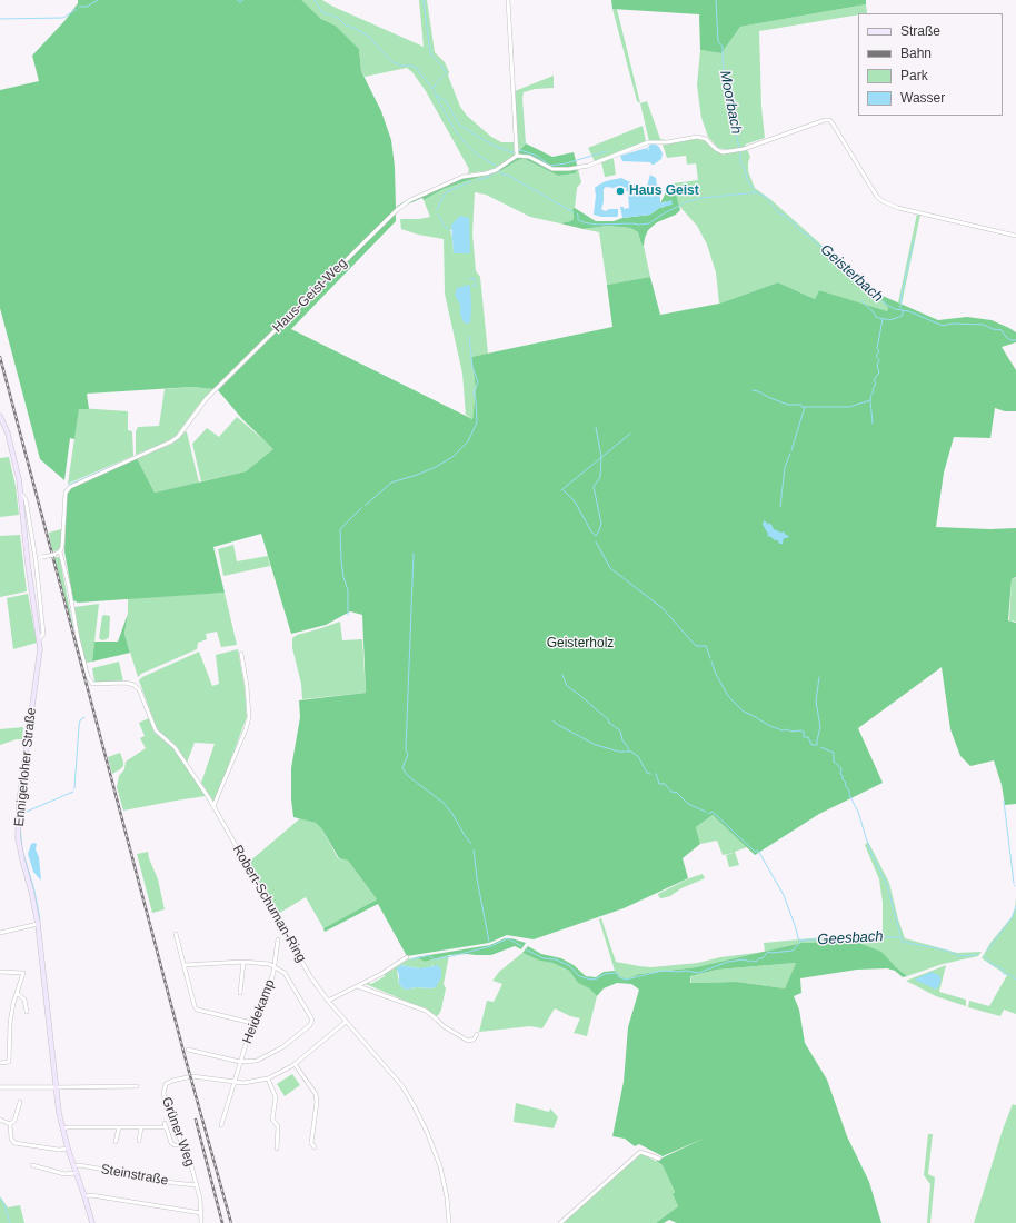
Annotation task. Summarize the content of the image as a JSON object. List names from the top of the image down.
{
  "streets": {
    "main road": ["Ennigerloher Straße"],
    "street": [
      "Haus-Geist-Weg",
      "Robert-Schuman-Ring",
      "Heidekamp",
      "Grüner Weg",
      "Steinstraße"
    ]
  },
  "crossings": [
    ["Haus-Geist-Weg", "Robert-Schuman-Ring"],
    ["Ennigerloher Straße", "Steinstraße"],
    ["Heidekamp", "Grüner Weg"],
    ["Grüner Weg", "Steinstraße"]
  ],
  "water": ["Moorbach", "Geisterbach", "Geesbach"],
  "parks": ["Geisterholz"],
  "places": ["Haus Geist"],
  "legend": [
    "Straße",
    "Bahn",
    "Park",
    "Wasser"
  ]
}
